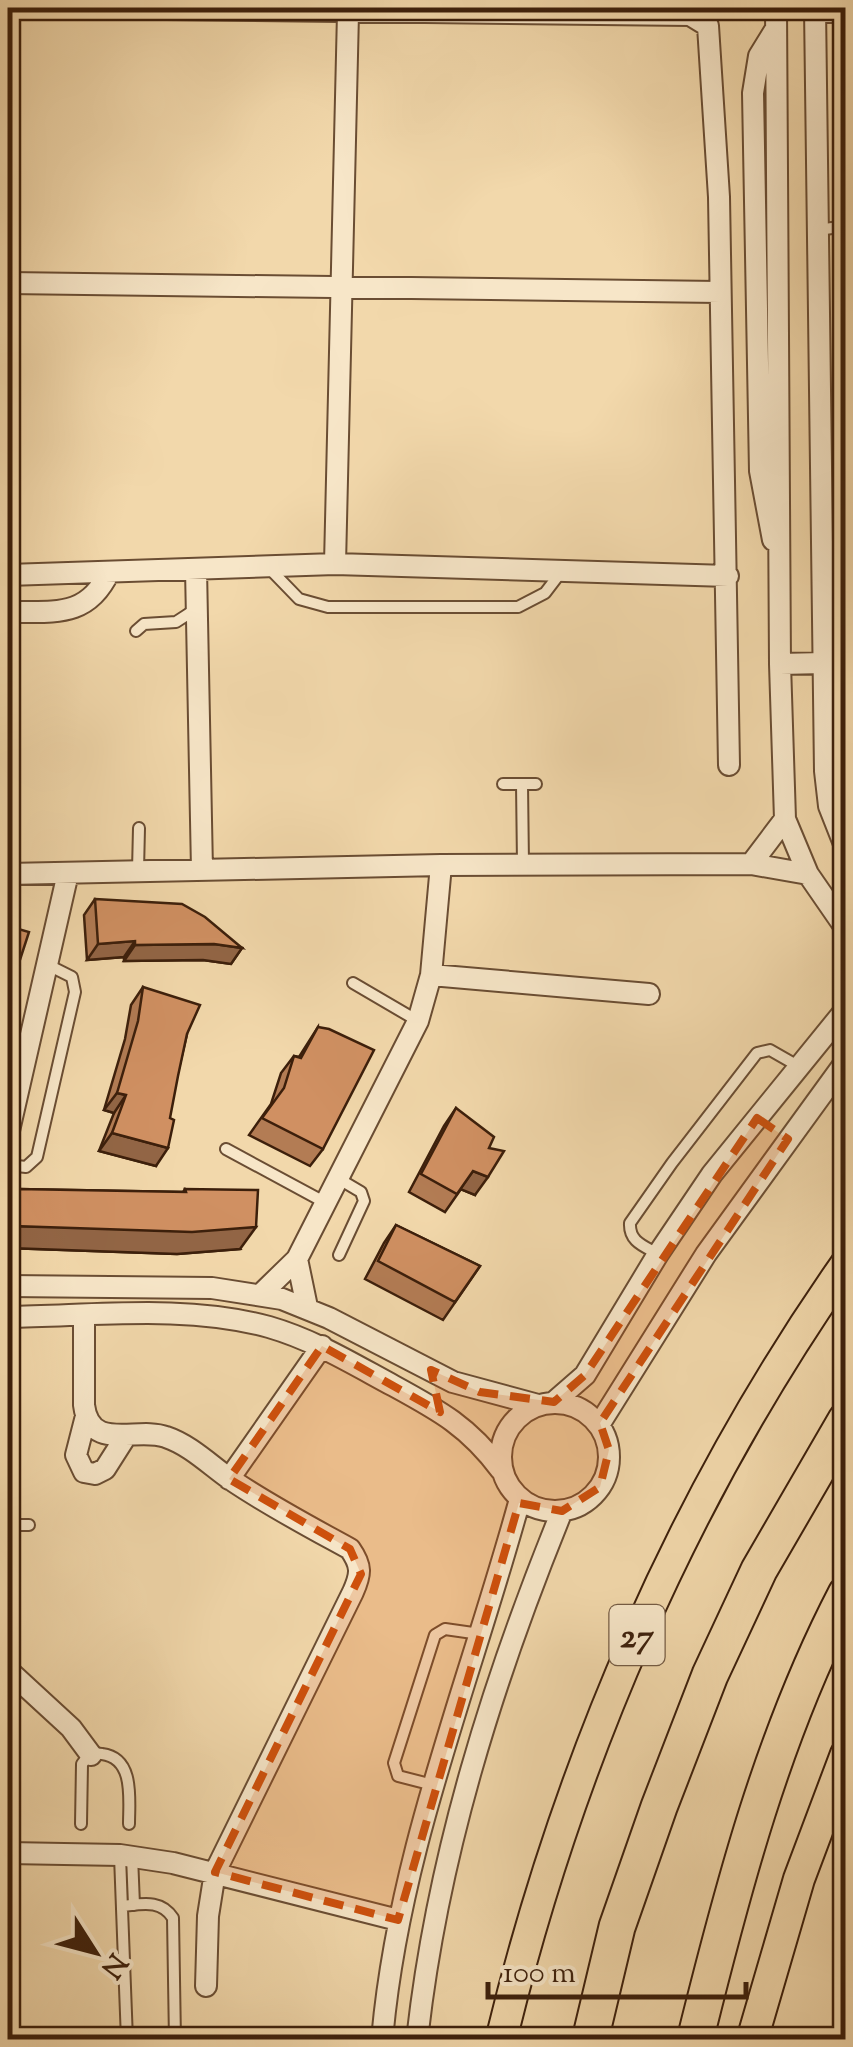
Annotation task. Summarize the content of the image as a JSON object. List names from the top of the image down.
{
  "streets": {
    "highway": ["27"]
  },
  "scale_bar": "100 m",
  "north": "bottom right"
}
